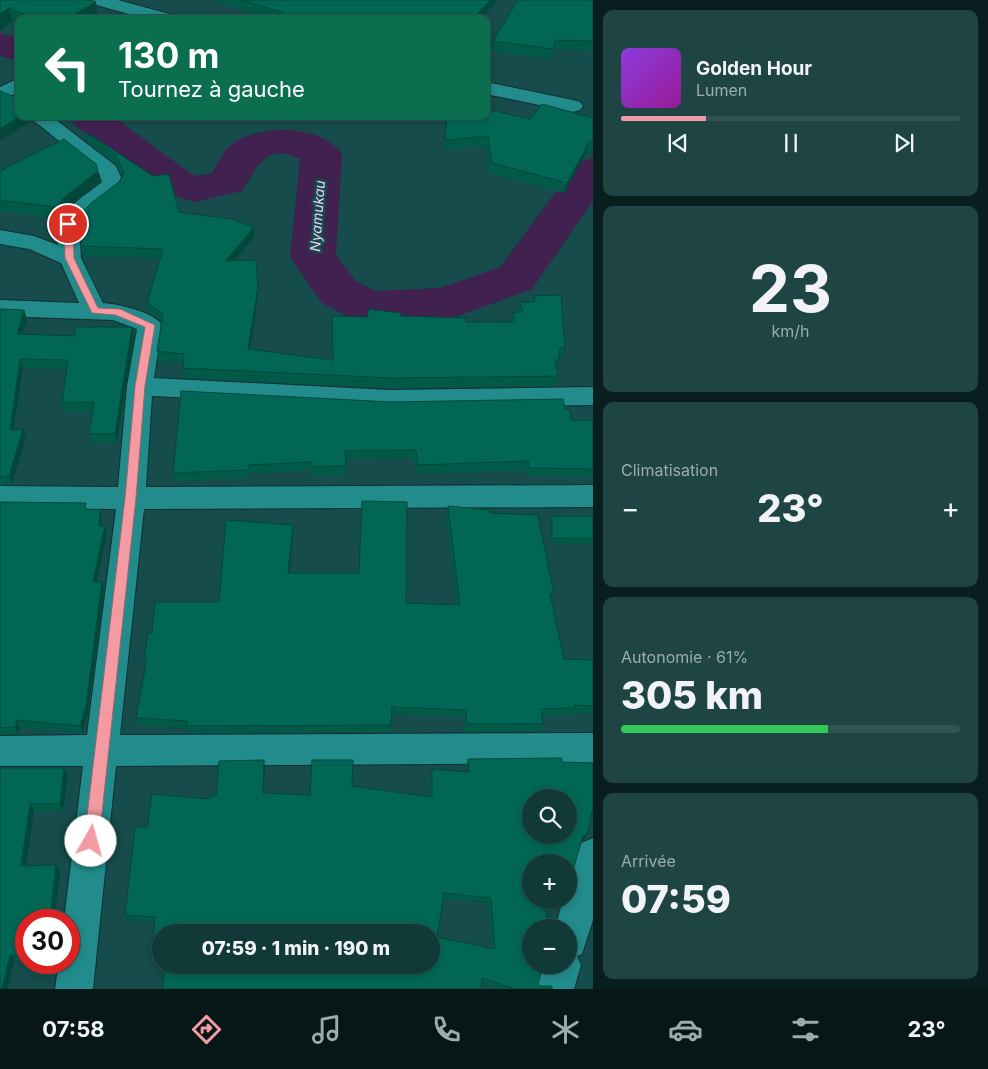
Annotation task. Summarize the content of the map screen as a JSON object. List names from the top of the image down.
{
  "water": ["Nyamukau"],
  "page": {
    "turn": ["130 m", "Tournez à gauche"],
    "song": ["Golden Hour", "Lumen"],
    "tile": [
      ["23", "km/h"],
      "Climatisation",
      ["Autonomie · 61%", "305 km"],
      ["Arrivée", "07:59"]
    ],
    "heat": ["−", "23°", "+"],
    "map_buttons": ["+", "−"],
    "limit": "30",
    "trip": "07:59 · 1 min · 190 m",
    "tabs": ["07:58", "23°"]
  }
}
